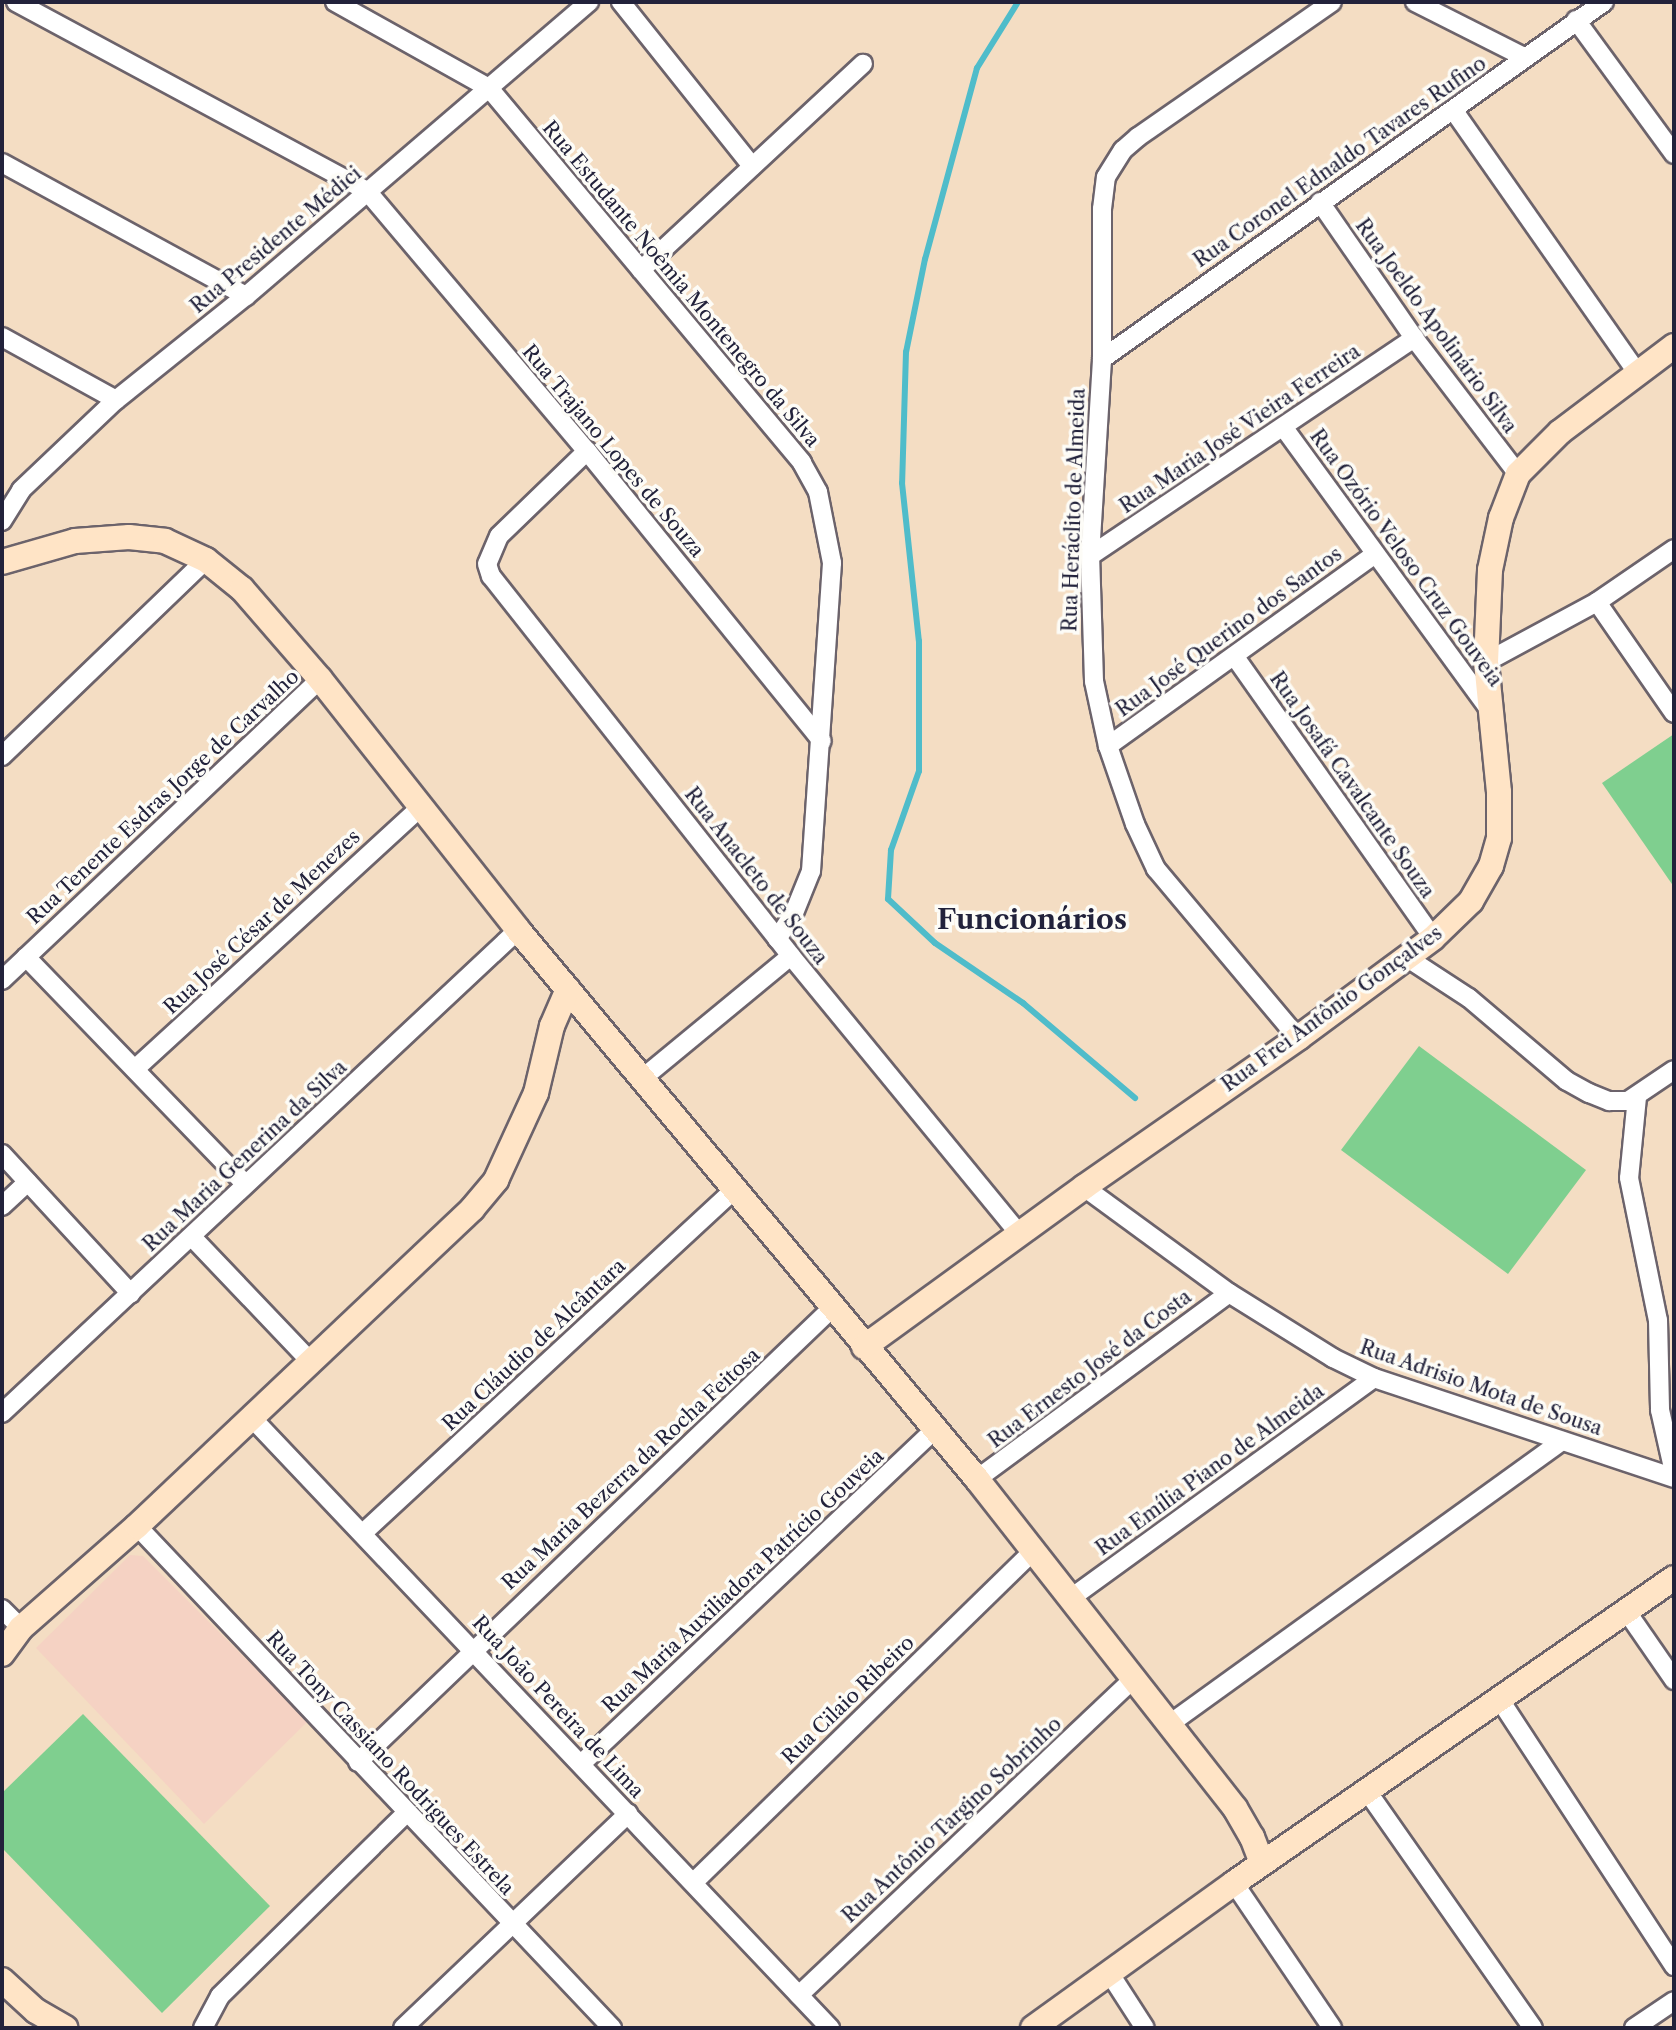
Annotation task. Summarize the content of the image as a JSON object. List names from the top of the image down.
{
  "streets": {
    "street": [
      "Rua Coronel Ednaldo Tavares Rufino",
      "Rua Presidente Médici",
      "Rua Estudante Noêmia Montenegro da Silva",
      "Rua Joeldo Apolinário Silva",
      "Rua Maria José Vieira Ferreira",
      "Rua Trajano Lopes de Souza",
      "Rua Heráclito de Almeida",
      "Rua Ozório Veloso Cruz Gouveia",
      "Rua José Querino dos Santos",
      "Rua Josafá Cavalcante Souza",
      "Rua Tenente Esdras Jorge de Carvalho",
      "Rua Anacleto de Souza",
      "Rua José César de Menezes",
      "Rua Frei Antônio Gonçalves",
      "Rua Maria Generina da Silva",
      "Rua Cláudio de Alcântara",
      "Rua Ernesto José da Costa",
      "Rua Adrisio Mota de Sousa",
      "Rua Maria Bezerra da Rocha Feitosa",
      "Rua Emília Piano de Almeida",
      "Rua Maria Auxiliadora Patrício Gouveia",
      "Rua Cilaio Ribeiro",
      "Rua João Pereira de Lima",
      "Rua Tony Cassiano Rodrigues Estrela",
      "Rua Antônio Targino Sobrinho"
    ]
  },
  "crossings": [
    ["Rua Coronel Ednaldo Tavares Rufino", "Rua Joeldo Apolinário Silva"],
    ["Rua Coronel Ednaldo Tavares Rufino", "Rua Heráclito de Almeida"],
    ["Rua Presidente Médici", "Rua Estudante Noêmia Montenegro da Silva"],
    ["Rua Presidente Médici", "Rua Trajano Lopes de Souza"],
    ["Rua Estudante Noêmia Montenegro da Silva", "Rua Trajano Lopes de Souza"],
    ["Rua Estudante Noêmia Montenegro da Silva", "Rua Anacleto de Souza"],
    ["Rua Joeldo Apolinário Silva", "Rua Maria José Vieira Ferreira"],
    ["Rua Joeldo Apolinário Silva", "Rua Frei Antônio Gonçalves"],
    ["Rua Maria José Vieira Ferreira", "Rua Heráclito de Almeida"],
    ["Rua Maria José Vieira Ferreira", "Rua Ozório Veloso Cruz Gouveia"],
    ["Rua Trajano Lopes de Souza", "Rua Anacleto de Souza"],
    ["Rua Heráclito de Almeida", "Rua José Querino dos Santos"],
    ["Rua Heráclito de Almeida", "Rua Frei Antônio Gonçalves"],
    ["Rua Ozório Veloso Cruz Gouveia", "Rua José Querino dos Santos"],
    ["Rua Ozório Veloso Cruz Gouveia", "Rua Frei Antônio Gonçalves"],
    ["Rua José Querino dos Santos", "Rua Josafá Cavalcante Souza"],
    ["Rua Josafá Cavalcante Souza", "Rua Frei Antônio Gonçalves"],
    ["Rua Anacleto de Souza", "Rua Frei Antônio Gonçalves"],
    ["Rua Frei Antônio Gonçalves", "Rua Adrisio Mota de Sousa"],
    ["Rua Cláudio de Alcântara", "Rua João Pereira de Lima"],
    ["Rua Ernesto José da Costa", "Rua Adrisio Mota de Sousa"],
    ["Rua Adrisio Mota de Sousa", "Rua Emília Piano de Almeida"],
    ["Rua Maria Bezerra da Rocha Feitosa", "Rua João Pereira de Lima"],
    ["Rua Maria Bezerra da Rocha Feitosa", "Rua Tony Cassiano Rodrigues Estrela"],
    ["Rua Maria Auxiliadora Patrício Gouveia", "Rua João Pereira de Lima"],
    ["Rua Cilaio Ribeiro", "Rua João Pereira de Lima"],
    ["Rua João Pereira de Lima", "Rua Antônio Targino Sobrinho"]
  ],
  "districts": ["Funcionários"]
}
